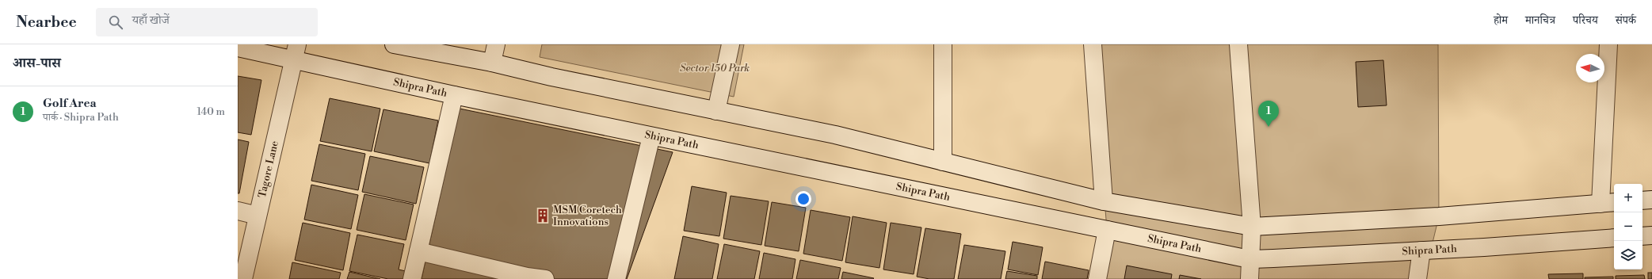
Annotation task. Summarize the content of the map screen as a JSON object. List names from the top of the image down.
{
  "streets": {
    "street": ["Shipra Path", "Tagore Lane"]
  },
  "crossings": [
    ["Shipra Path", "Tagore Lane"]
  ],
  "parks": ["Sector 150 Park"],
  "places": {
    "building": ["MSM Coretech Innovations"]
  },
  "north": "left",
  "page": {
    "header": "Nearbee",
    "search": "यहाँ खोजें",
    "nav": [
      "होम",
      "मानचित्र",
      "परिचय",
      "संपर्क"
    ],
    "heading": "आस-पास",
    "list": [
      {
        "mark": "1",
        "name": "Golf Area",
        "note": "पार्क · Shipra Path",
        "value": "140 m"
      }
    ],
    "pins": "1",
    "map_buttons": ["+", "−"]
  }
}
